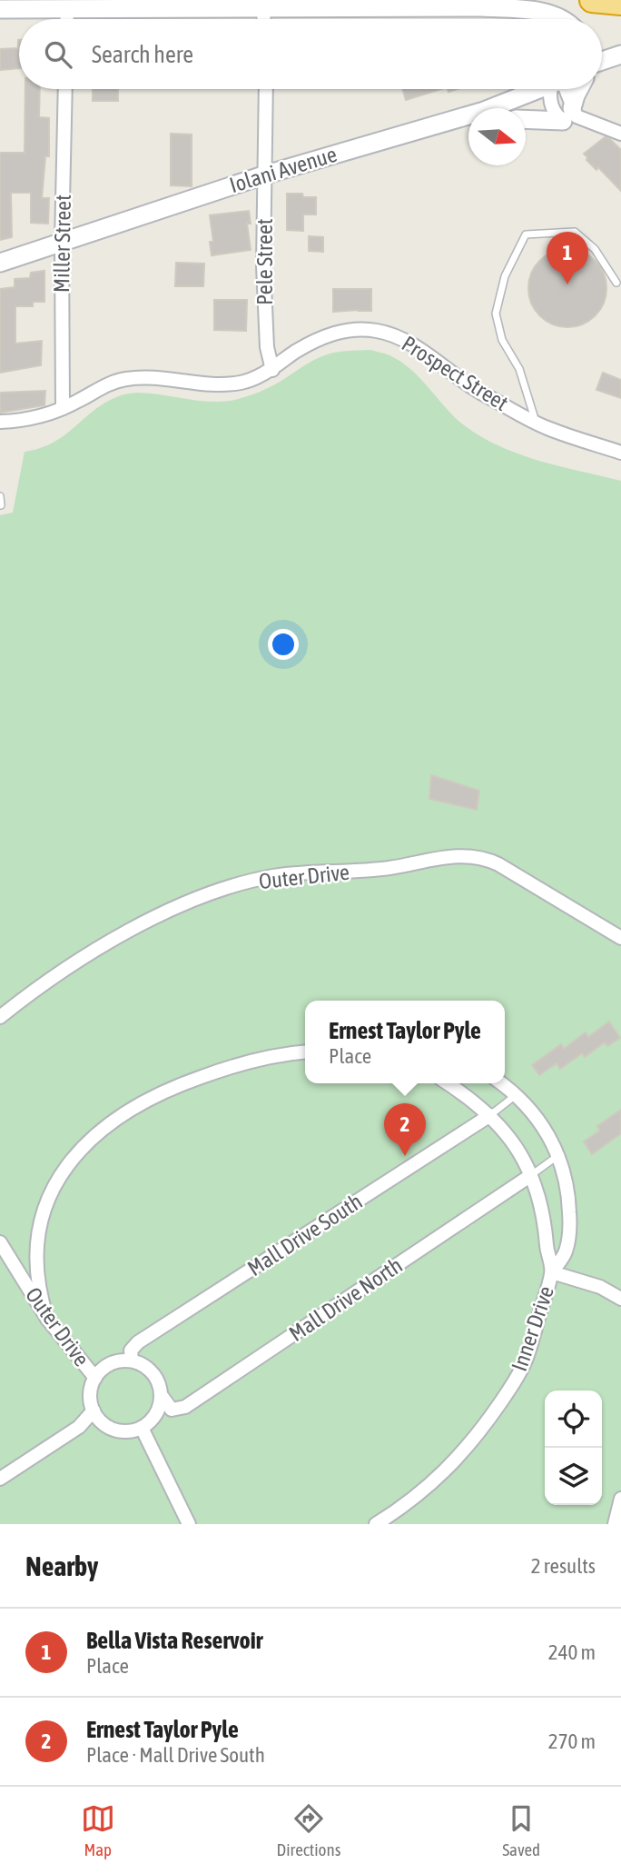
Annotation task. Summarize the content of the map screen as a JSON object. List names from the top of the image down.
{
  "streets": {
    "main road": ["Iolani Avenue"],
    "street": [
      "Miller Street",
      "Pele Street",
      "Prospect Street",
      "Outer Drive",
      "Mall Drive South",
      "Mall Drive North",
      "Inner Drive"
    ]
  },
  "crossings": [
    ["Iolani Avenue", "Miller Street"],
    ["Iolani Avenue", "Pele Street"],
    ["Miller Street", "Prospect Street"],
    ["Pele Street", "Prospect Street"],
    ["Outer Drive", "Mall Drive South"],
    ["Outer Drive", "Mall Drive North"],
    ["Mall Drive South", "Mall Drive North"],
    ["Mall Drive South", "Inner Drive"],
    ["Mall Drive North", "Inner Drive"]
  ],
  "north": "right",
  "page": {
    "search": "Search here",
    "pins": ["1", "2"],
    "popup": ["Ernest Taylor Pyle", "Place"],
    "heading": ["Nearby", "2 results"],
    "list": [
      {
        "mark": "1",
        "name": "Bella Vista Reservoir",
        "note": "Place",
        "value": "240 m"
      },
      {
        "mark": "2",
        "name": "Ernest Taylor Pyle",
        "note": "Place · Mall Drive South",
        "value": "270 m"
      }
    ],
    "nav": ["Map", "Directions", "Saved"]
  }
}
